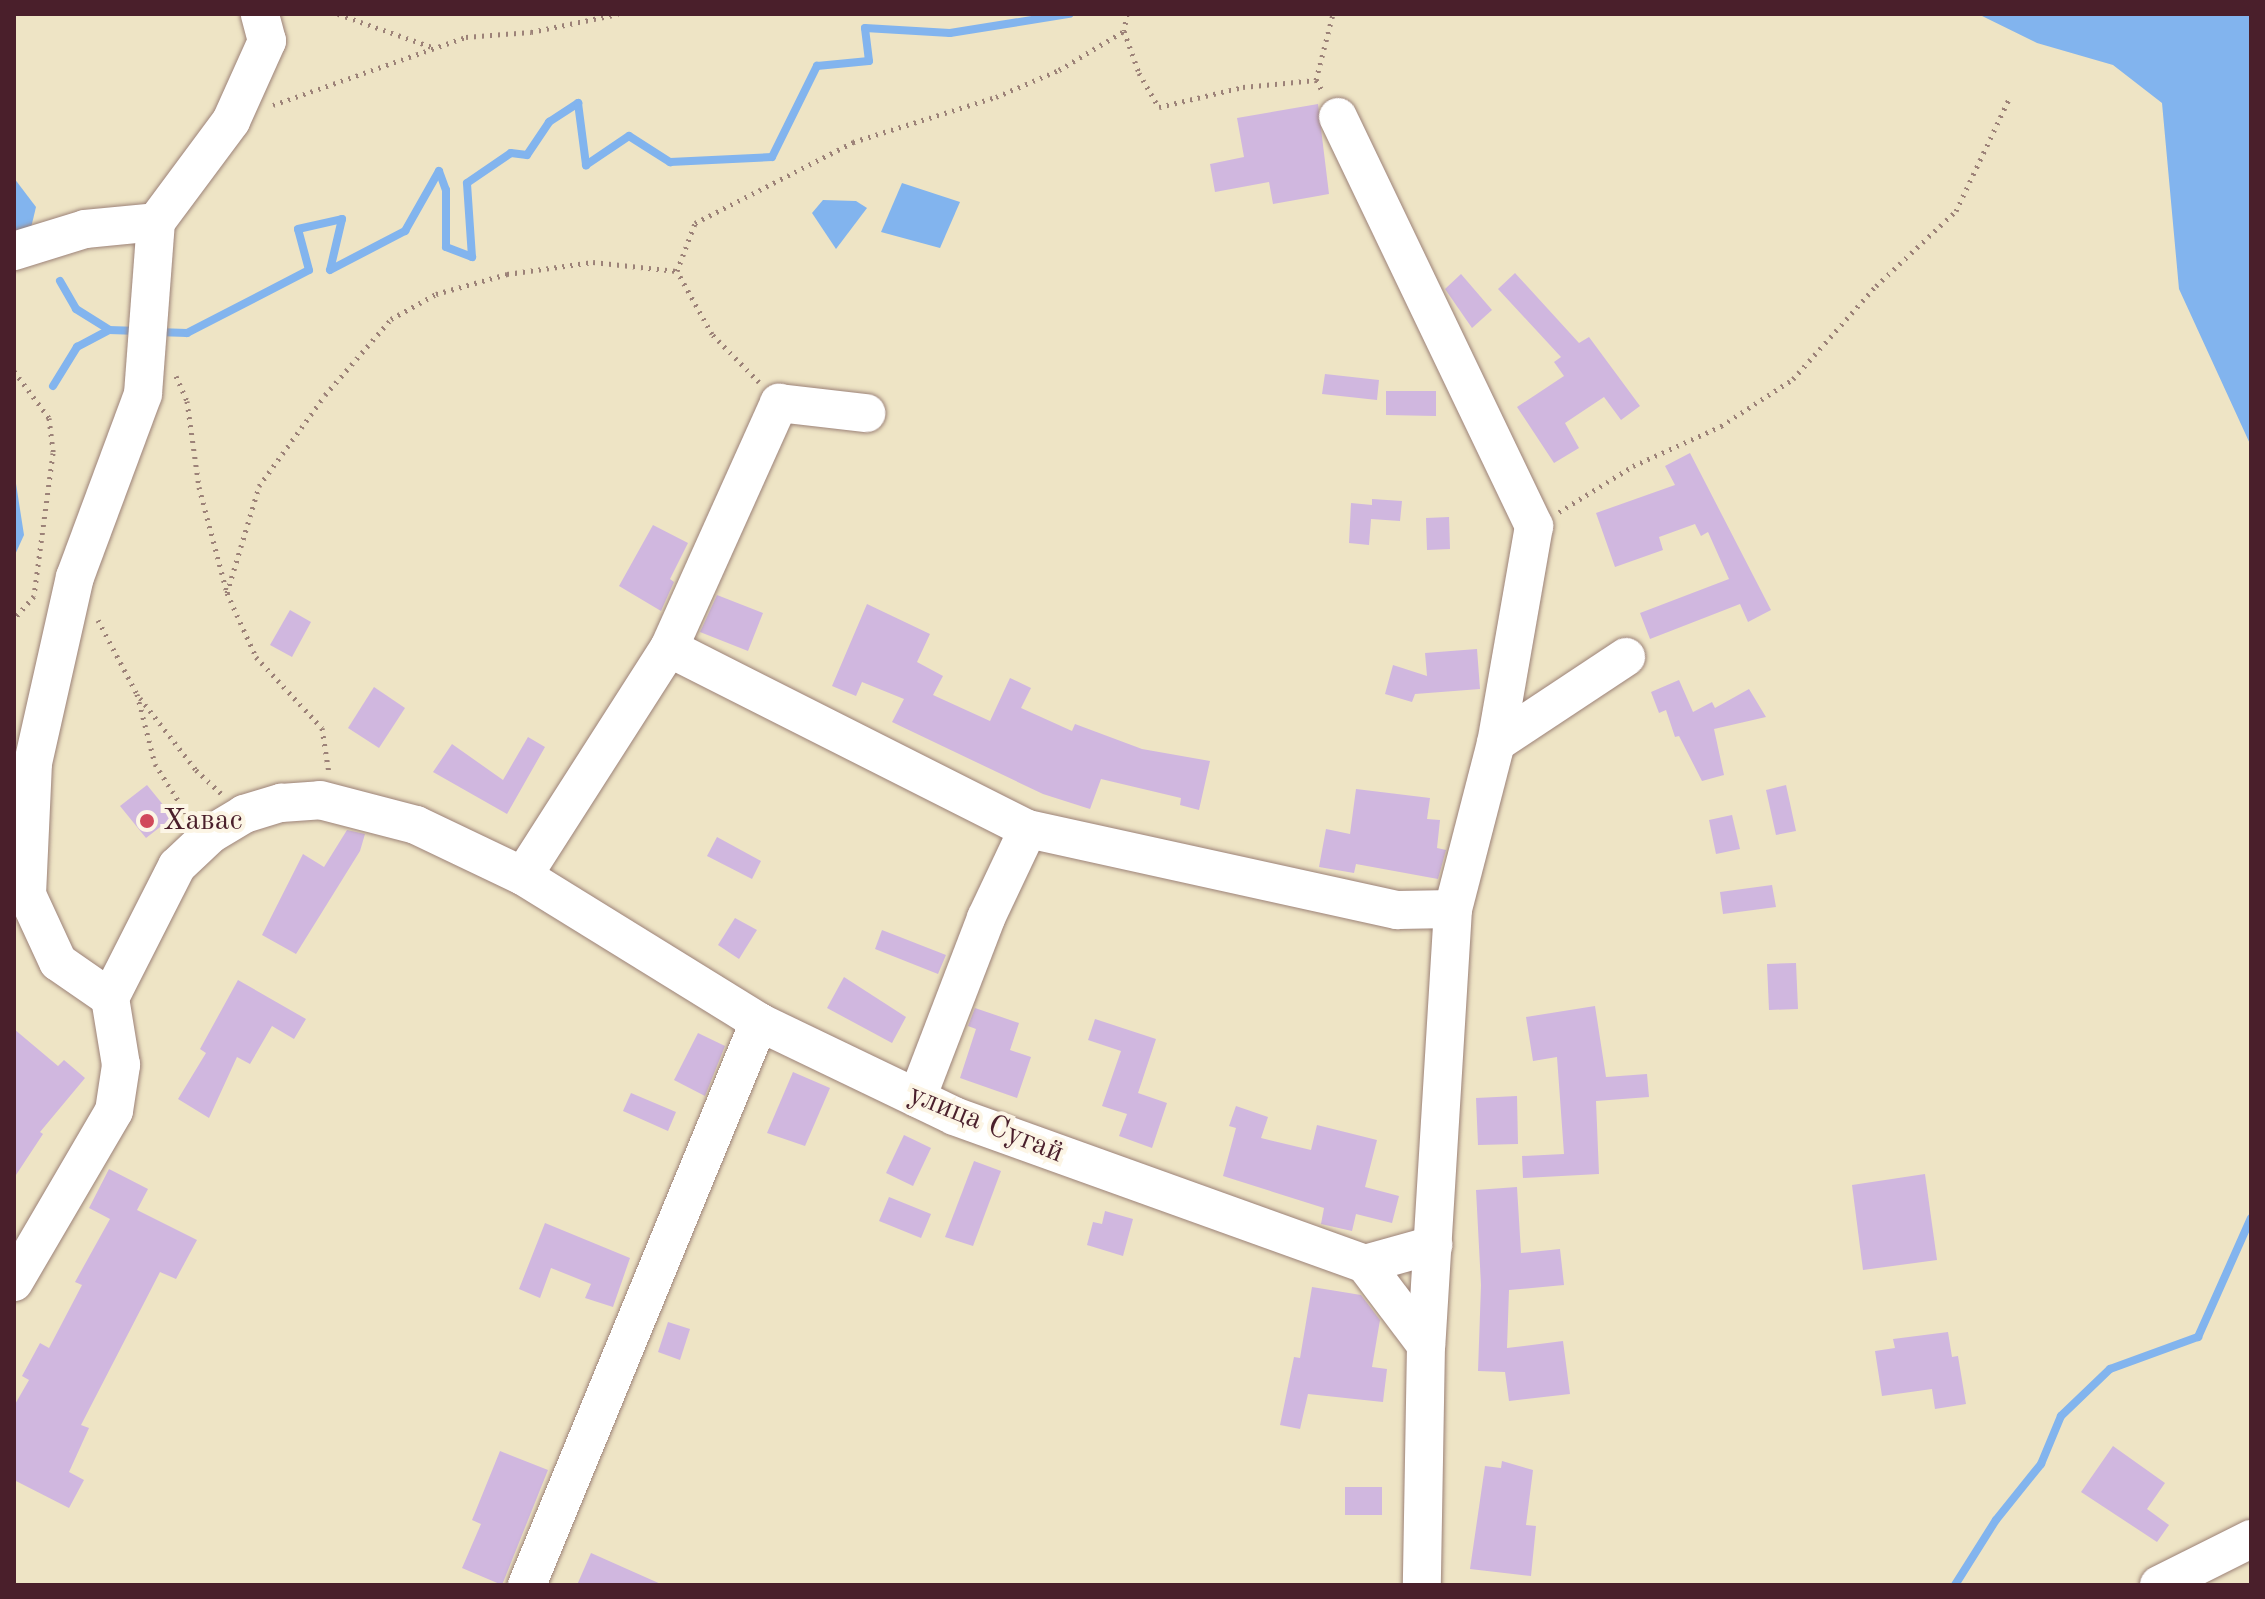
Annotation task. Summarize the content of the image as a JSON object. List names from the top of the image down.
{
  "streets": {
    "street": ["улица Сугай"]
  },
  "places": ["Хавас"]
}
